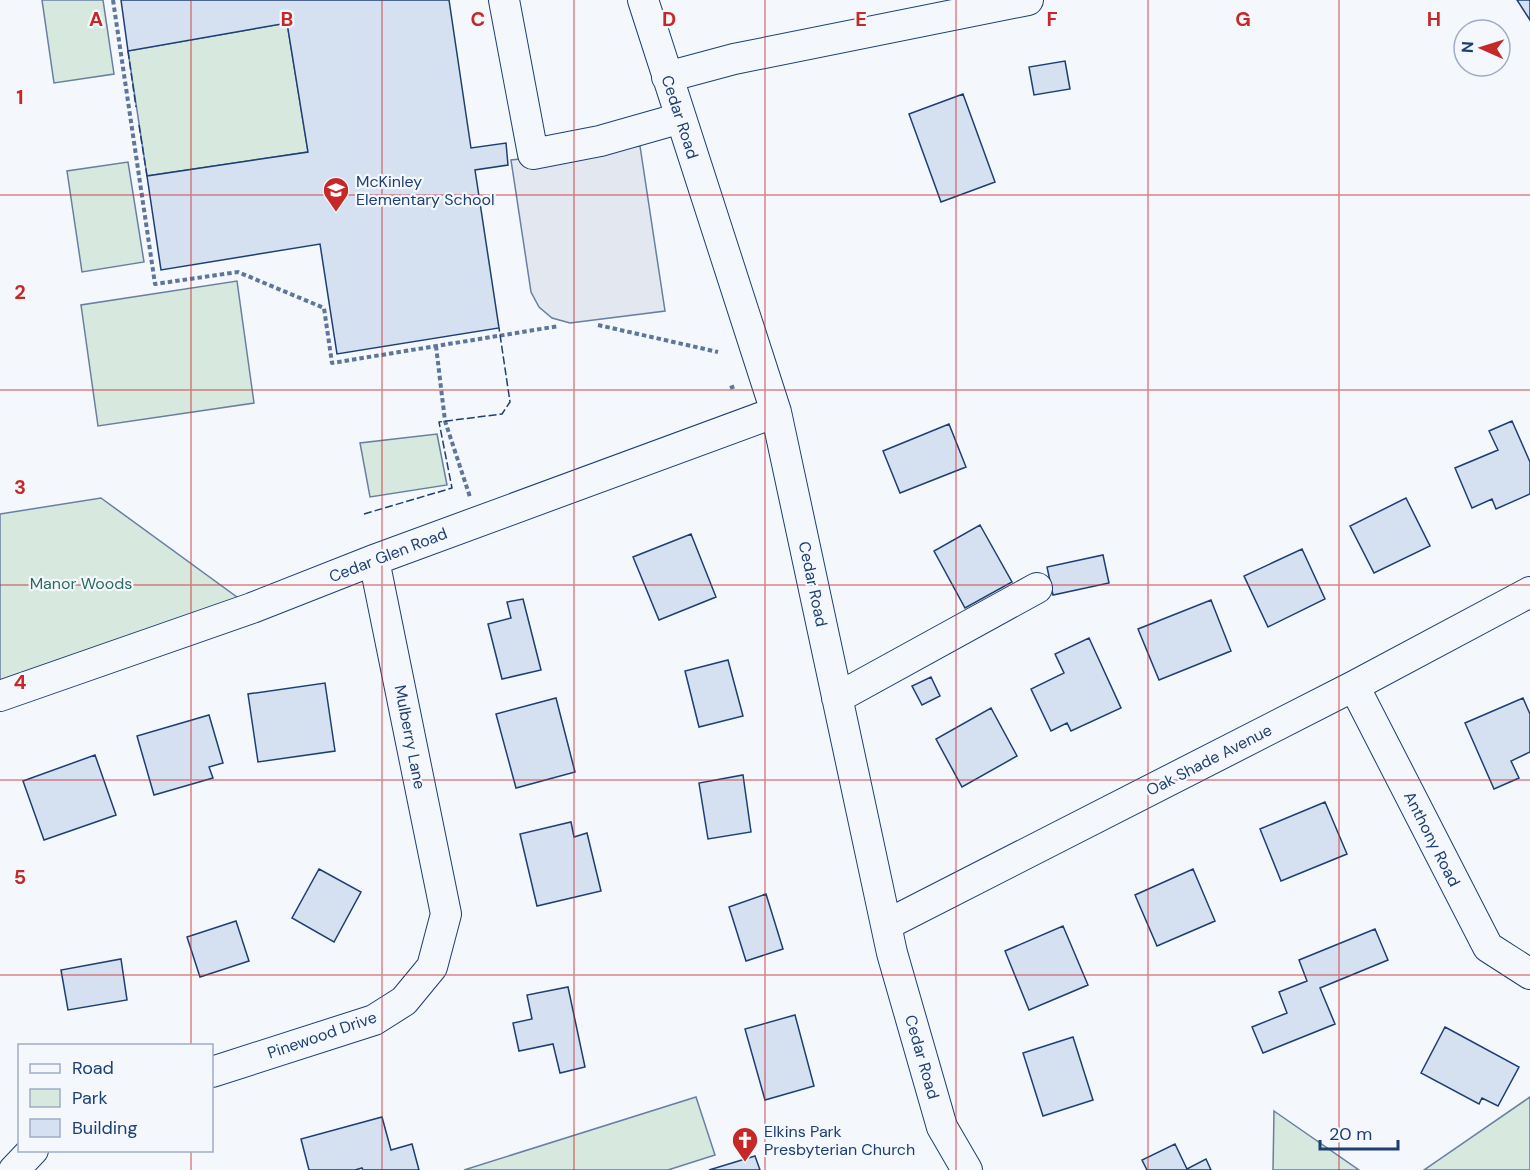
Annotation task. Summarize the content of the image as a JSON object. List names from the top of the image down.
{
  "streets": {
    "street": [
      "Cedar Road",
      "Cedar Glen Road",
      "Mulberry Lane",
      "Oak Shade Avenue",
      "Anthony Road",
      "Pinewood Drive"
    ]
  },
  "crossings": [
    ["Cedar Road", "Cedar Glen Road"],
    ["Cedar Road", "Oak Shade Avenue"],
    ["Cedar Glen Road", "Mulberry Lane"],
    ["Mulberry Lane", "Pinewood Drive"],
    ["Oak Shade Avenue", "Anthony Road"]
  ],
  "parks": ["Manor Woods"],
  "places": {
    "school or university": ["McKinley Elementary School"],
    "church": ["Elkins Park Presbyterian Church"]
  },
  "legend": ["Road", "Park", "Building"],
  "scale_bar": "20 m",
  "north": "left",
  "grid": {
    "columns": [
      "A",
      "B",
      "C",
      "D",
      "E",
      "F",
      "G",
      "H"
    ],
    "rows": [
      "1",
      "2",
      "3",
      "4",
      "5"
    ]
  }
}
